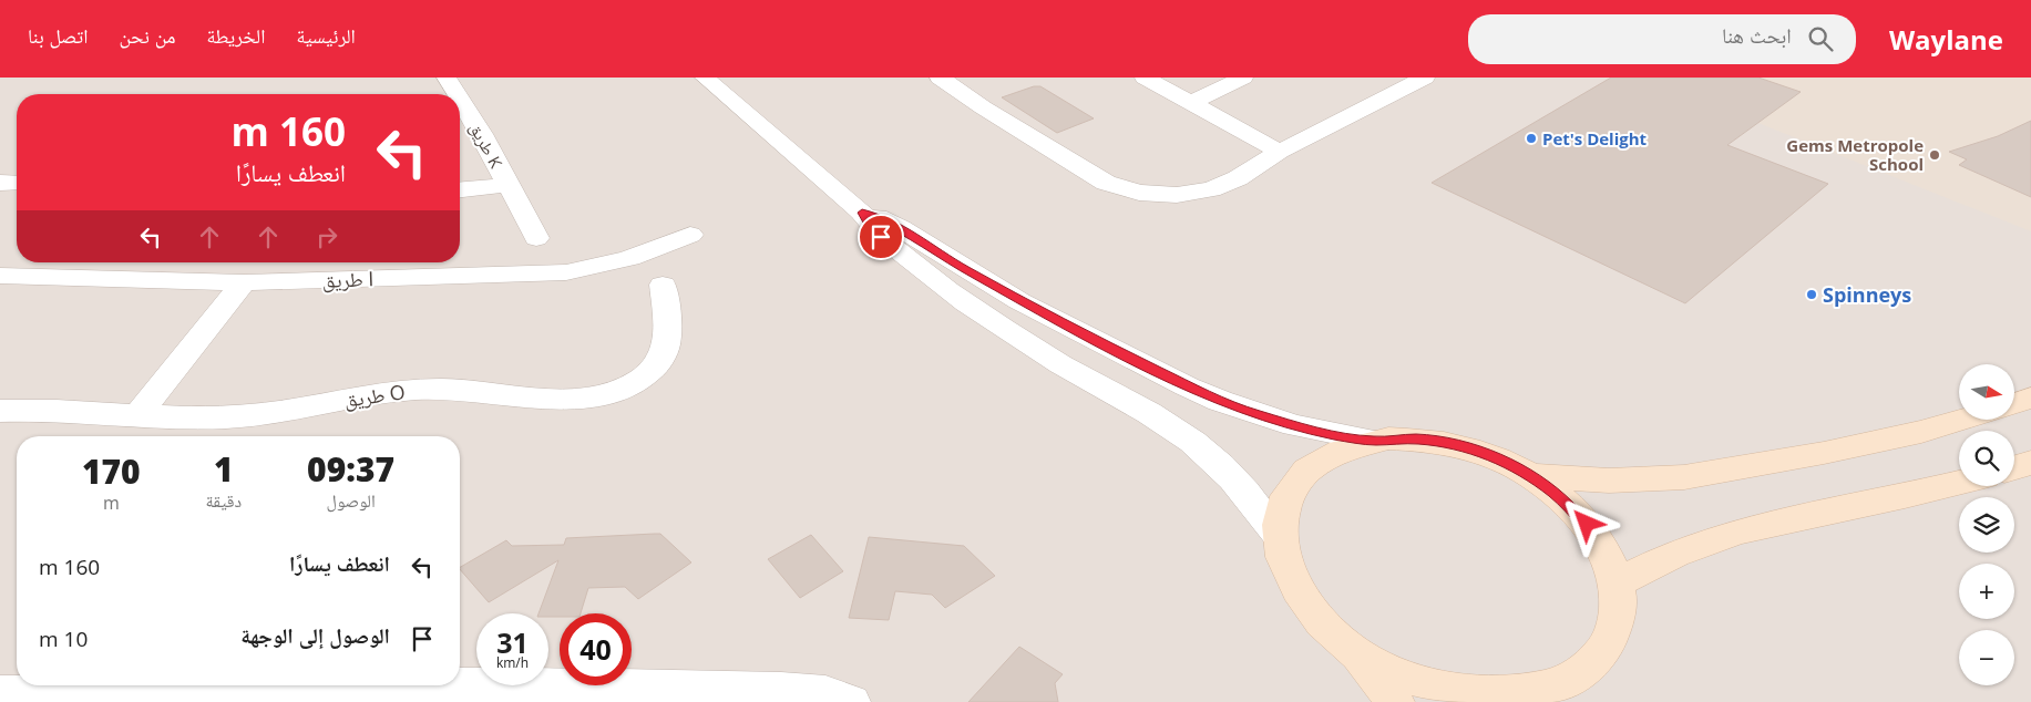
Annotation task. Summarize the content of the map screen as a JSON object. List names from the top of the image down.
{
  "streets": {
    "street": ["طريق K", "طريق I", "طريق O"]
  },
  "places": ["Pet's Delight", "Gems Metropole School", "Spinneys"],
  "north": "right",
  "page": {
    "header": "Waylane",
    "search": "ابحث هنا",
    "nav": [
      "الرئيسية",
      "الخريطة",
      "من نحن",
      "اتصل بنا"
    ],
    "turn": ["160 m", "انعطف يسارًا"],
    "map_buttons": ["+", "−"],
    "eta": [
      "09:37",
      "الوصول",
      "1",
      "دقيقة",
      "170",
      "m"
    ],
    "list": [
      {
        "name": "انعطف يسارًا",
        "value": "160 m"
      },
      {
        "name": "الوصول إلى الوجهة",
        "value": "10 m"
      }
    ],
    "speed": "31 km/h",
    "limit": "40"
  }
}
